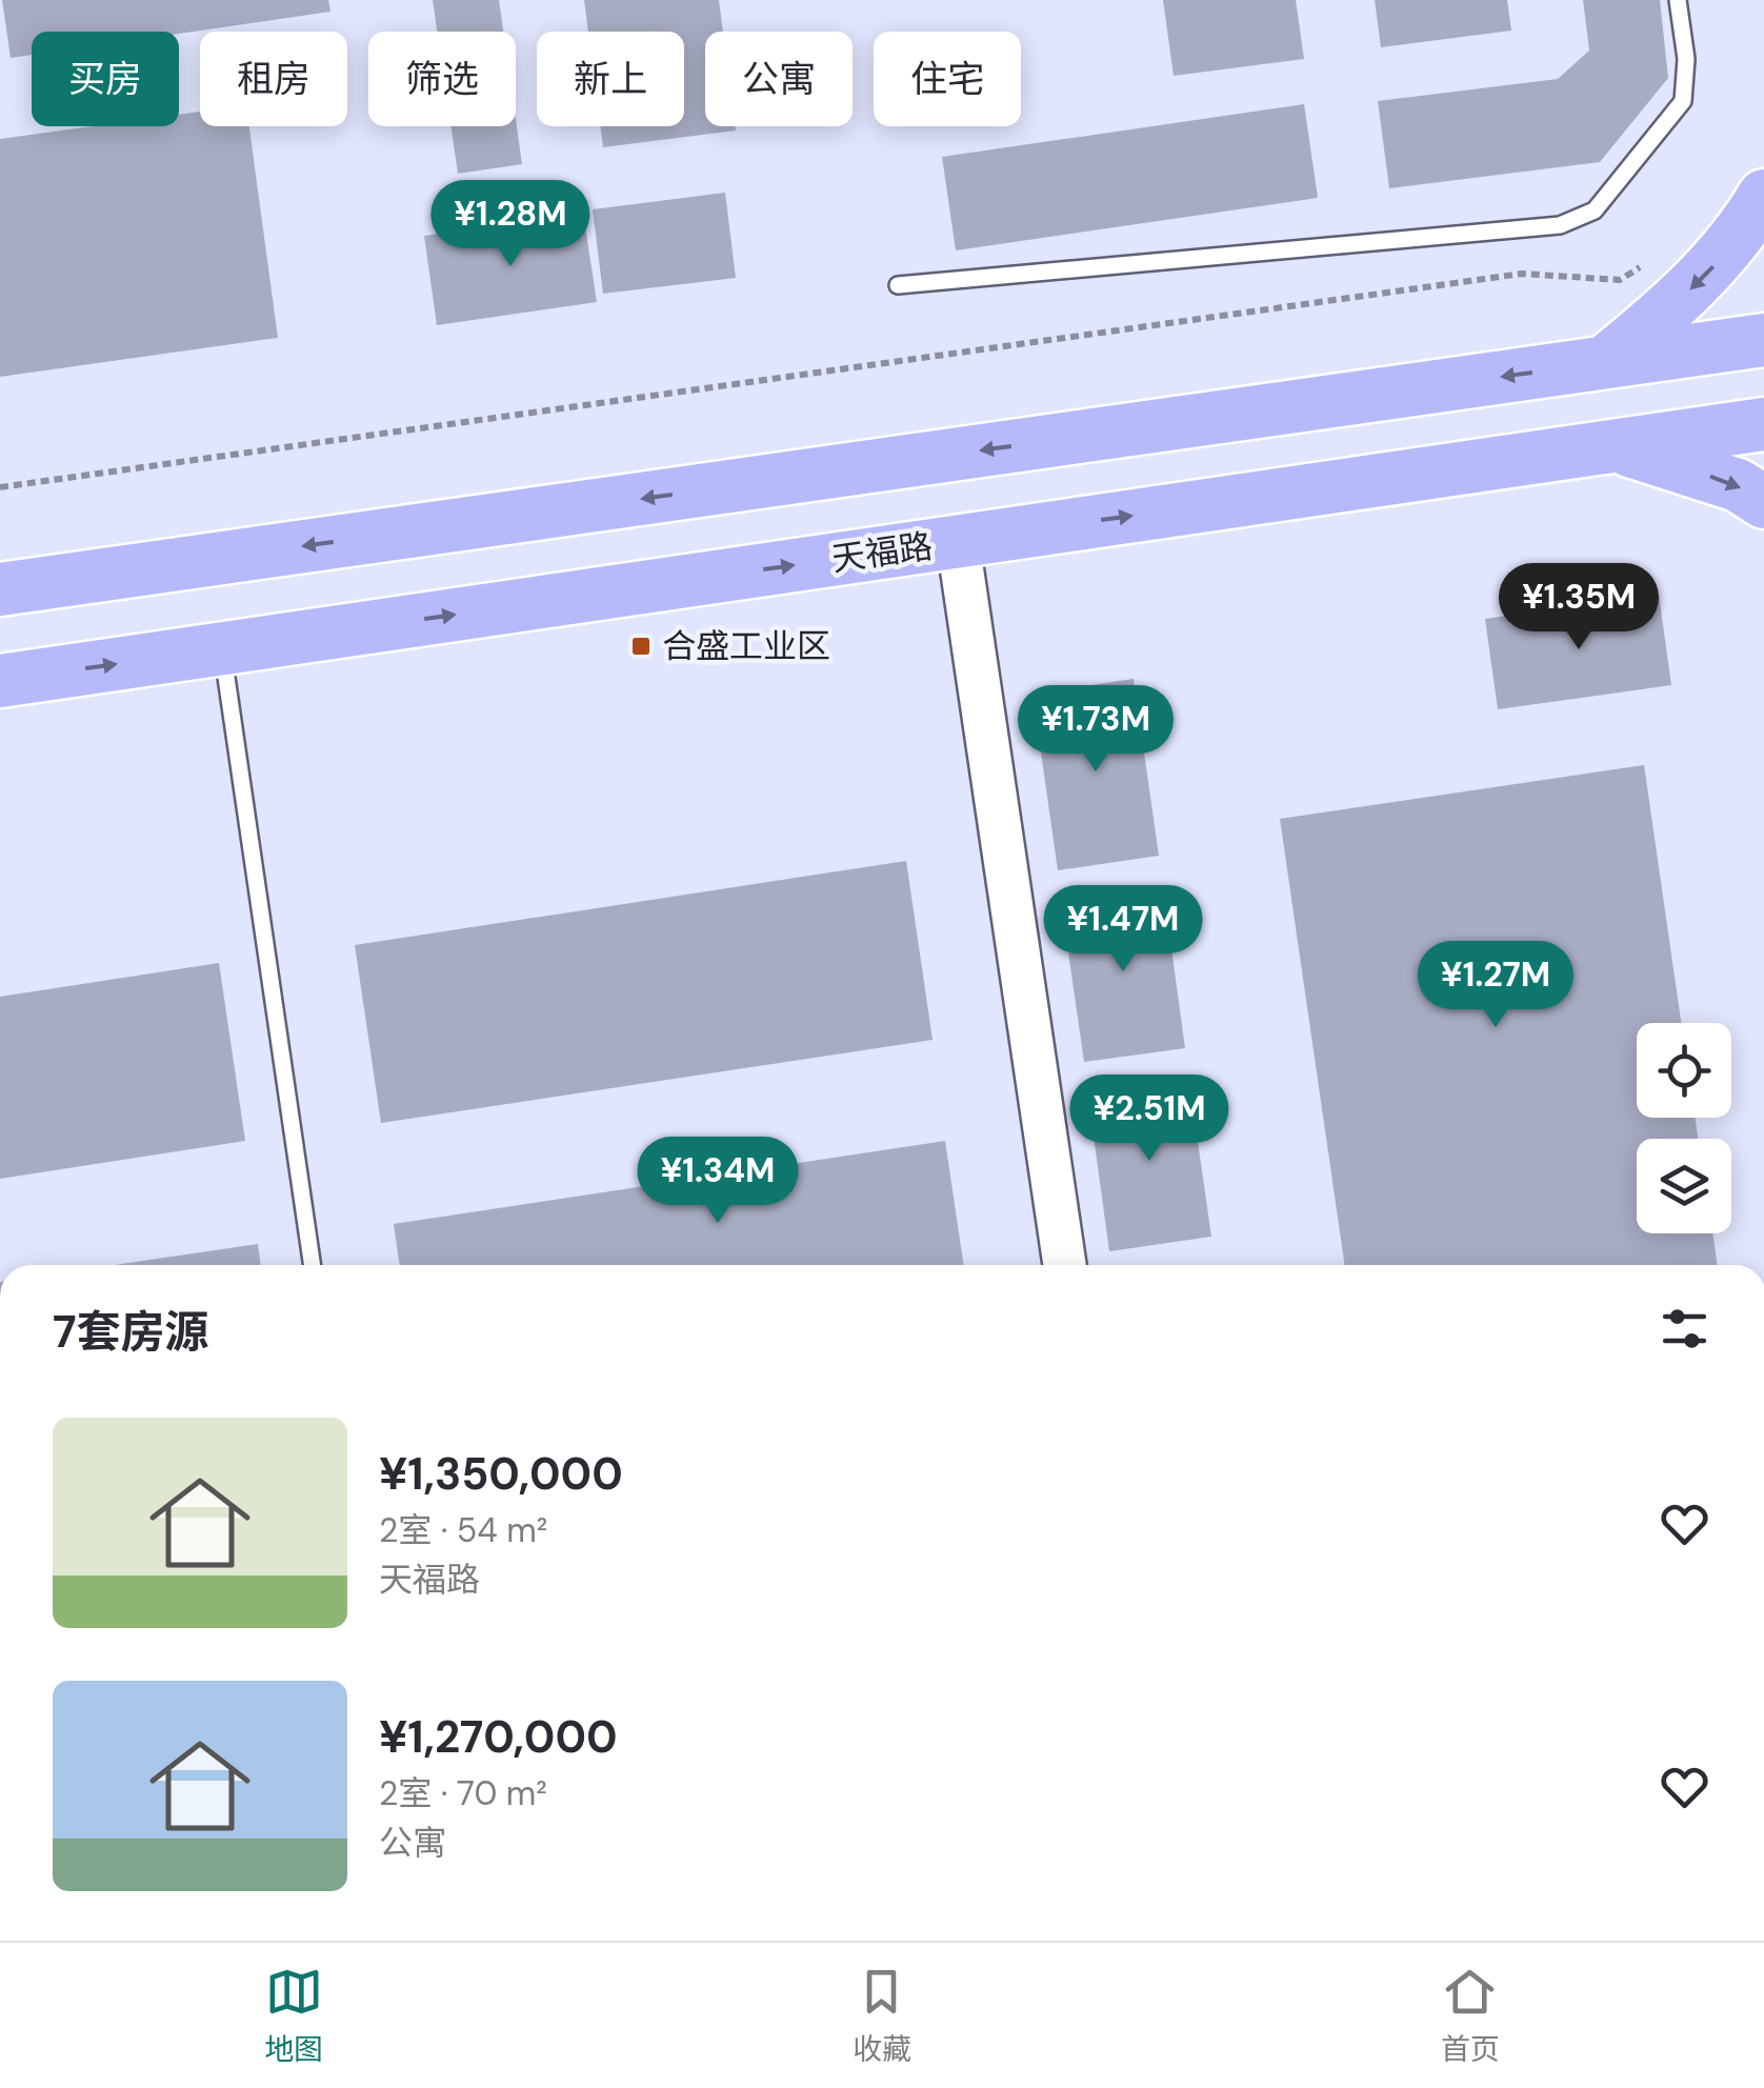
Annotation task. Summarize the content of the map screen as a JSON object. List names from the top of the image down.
{
  "streets": {
    "main road": ["天福路"]
  },
  "places": {
    "transit": ["合盛工业区"]
  },
  "page": {
    "chip": [
      "买房",
      "租房",
      "筛选",
      "新上",
      "公寓",
      "住宅"
    ],
    "price": [
      "¥1.28M",
      "¥1.35M",
      "¥1.73M",
      "¥1.47M",
      "¥1.27M",
      "¥2.51M",
      "¥1.34M"
    ],
    "heading": "7套房源",
    "list": [
      {
        "name": "¥1,350,000",
        "note": "2室 · 54 m² · 天福路"
      },
      {
        "name": "¥1,270,000",
        "note": "2室 · 70 m² · 公寓"
      }
    ],
    "tabs": ["地图", "收藏", "首页"]
  }
}
